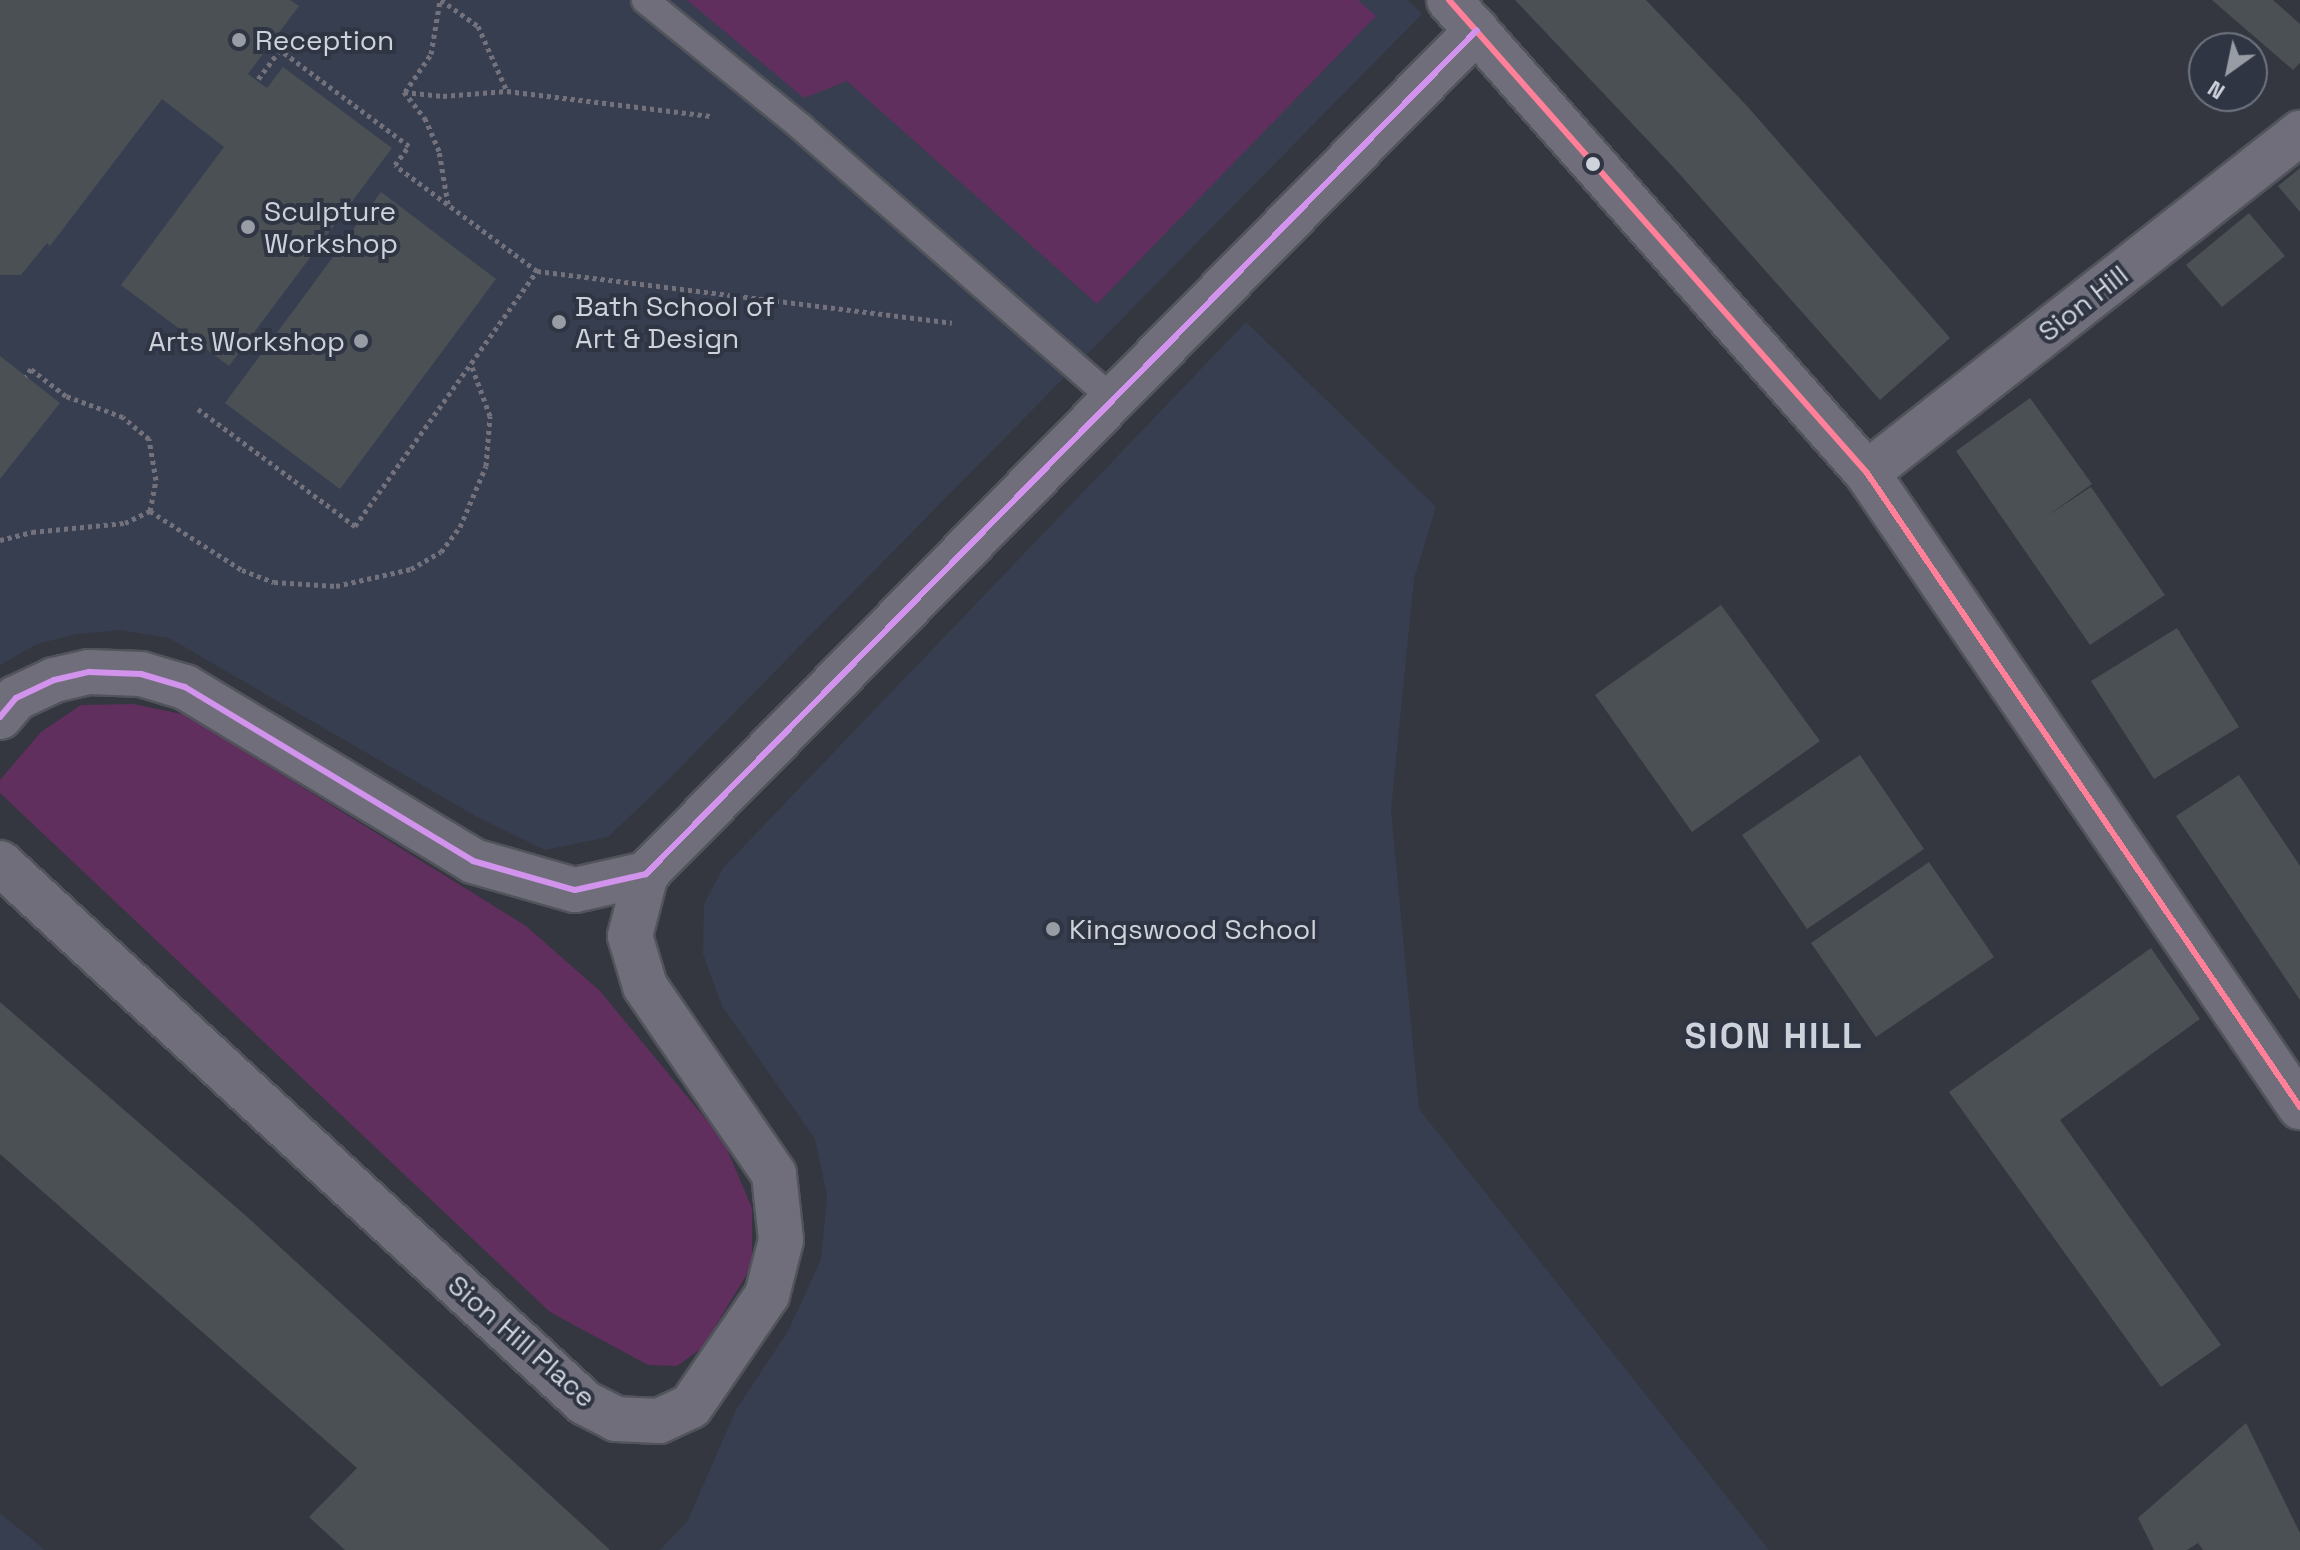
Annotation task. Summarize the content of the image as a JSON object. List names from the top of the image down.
{
  "streets": {
    "street": ["Sion Hill", "Sion Hill Place"]
  },
  "districts": ["SION HILL"],
  "places": [
    "Reception",
    "Sculpture Workshop",
    "Bath School of Art & Design",
    "Arts Workshop",
    "Kingswood School"
  ],
  "north": "bottom left"
}
